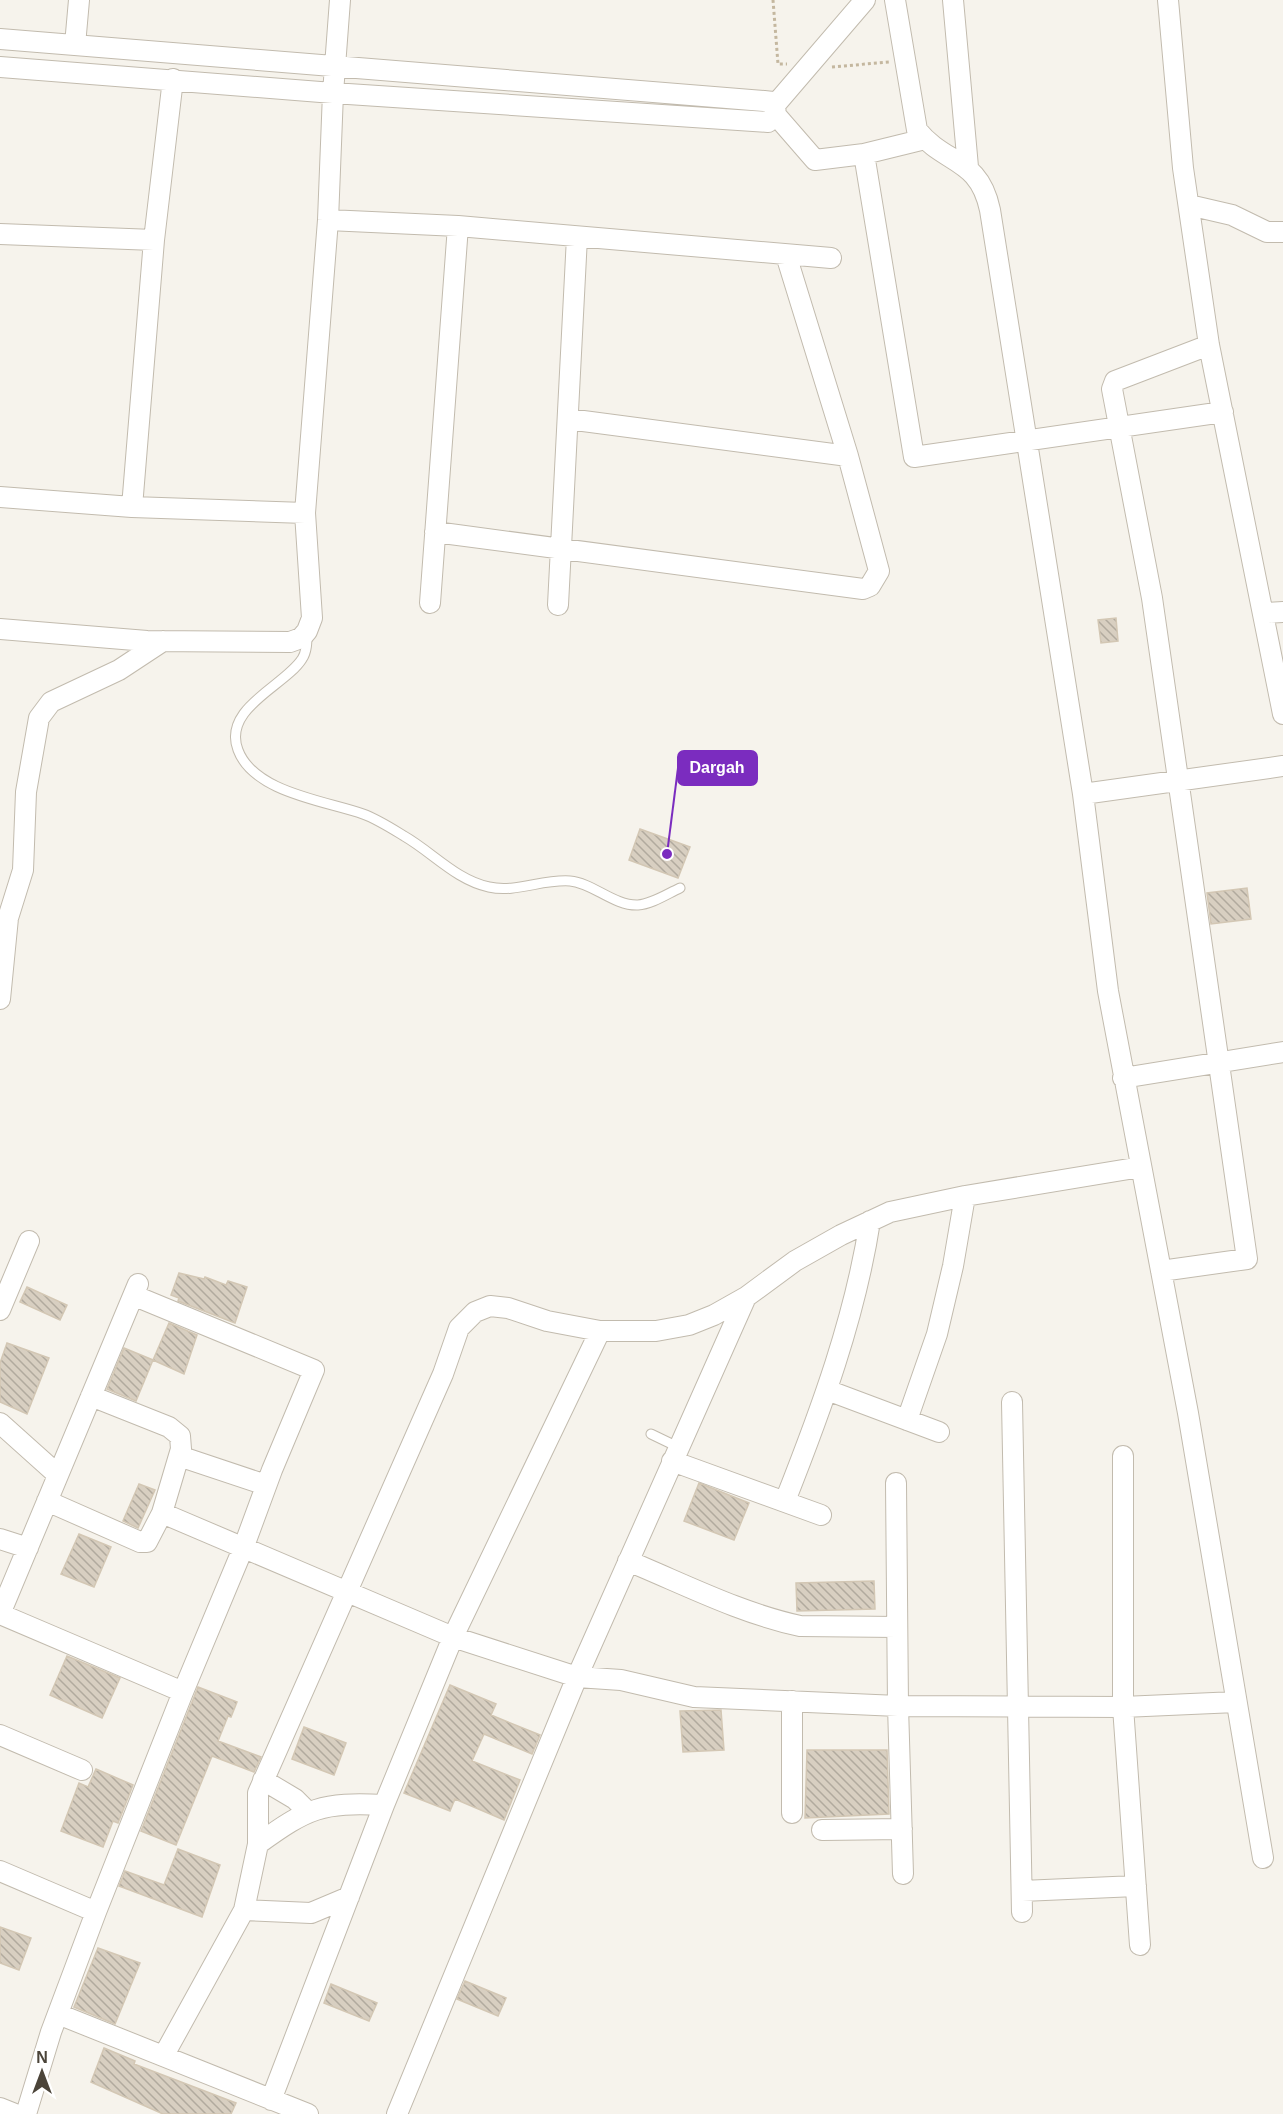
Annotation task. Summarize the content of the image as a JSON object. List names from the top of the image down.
{
  "places": ["Dargah"],
  "north": "top"
}
